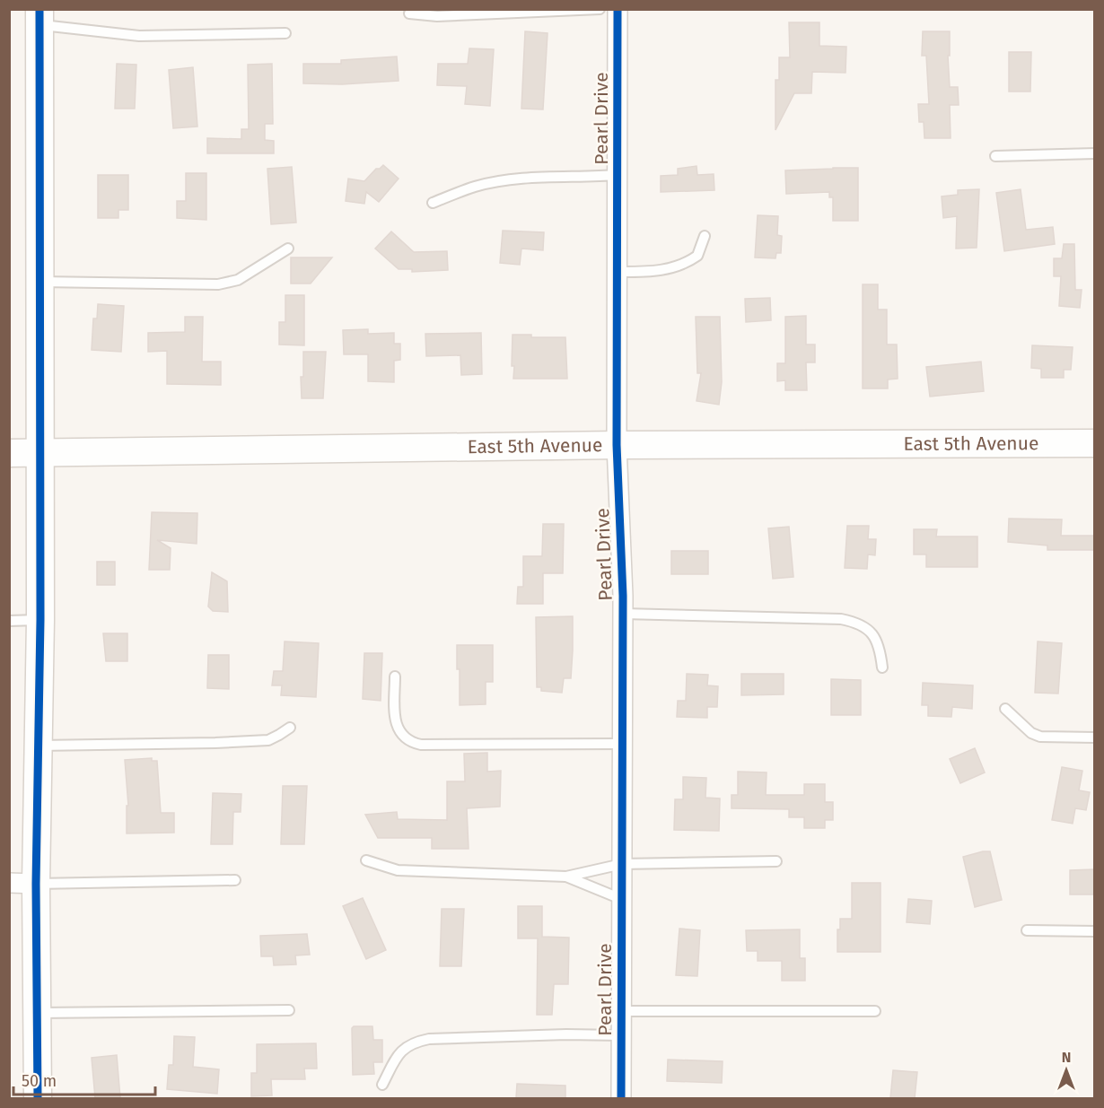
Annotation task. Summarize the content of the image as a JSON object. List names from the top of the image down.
{
  "streets": {
    "street": ["Pearl Drive", "East 5th Avenue"]
  },
  "crossings": [
    ["Pearl Drive", "East 5th Avenue"]
  ],
  "scale_bar": "50 m",
  "north": "top"
}
